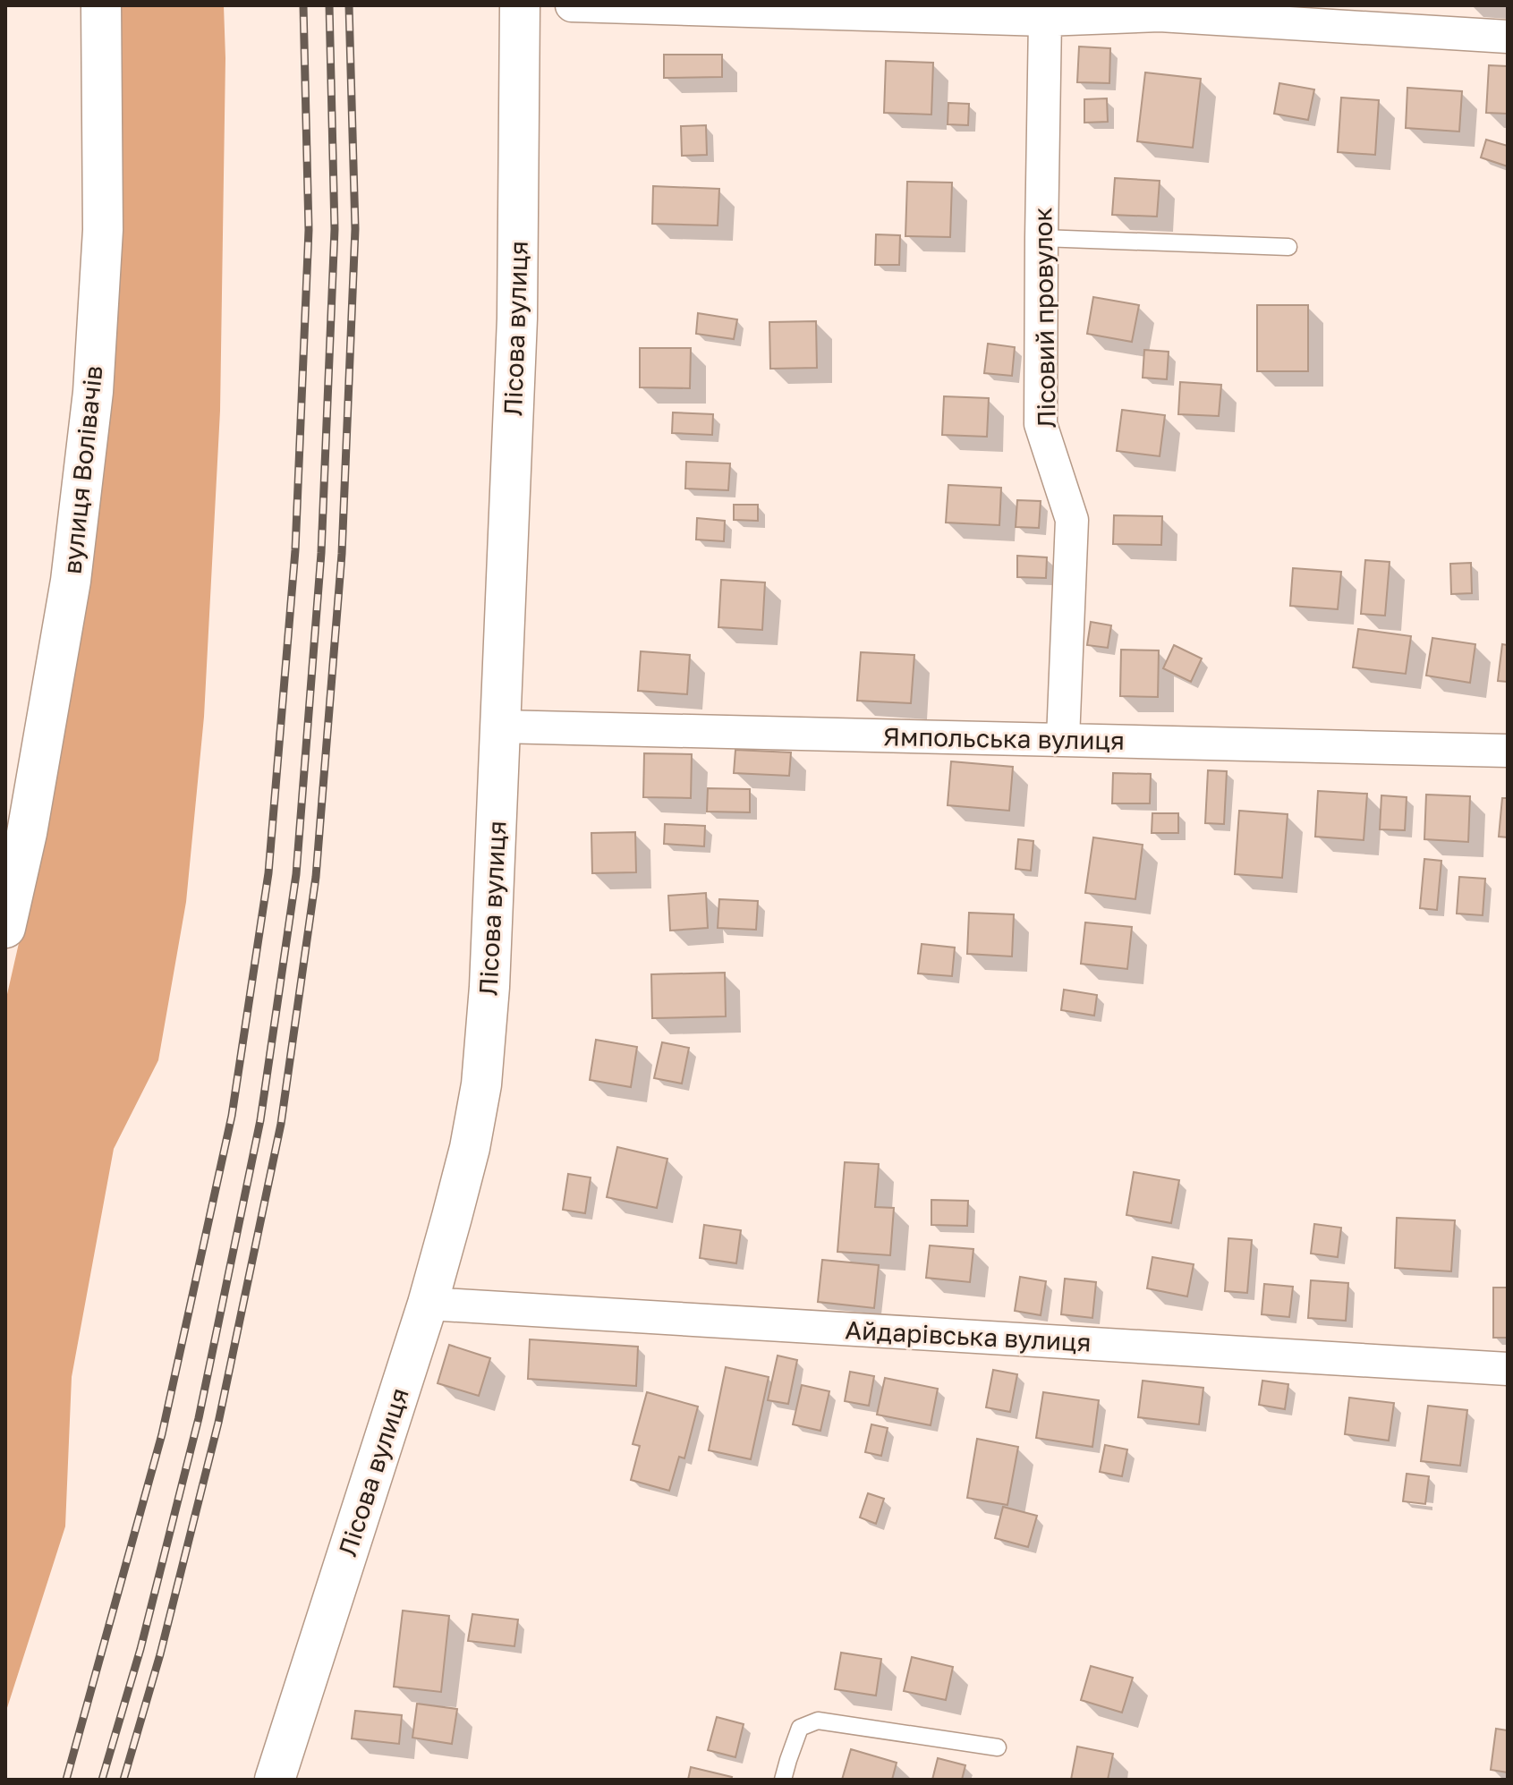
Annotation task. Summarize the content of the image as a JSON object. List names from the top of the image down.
{
  "streets": {
    "street": [
      "Лісовий провулок",
      "Лісова вулиця",
      "вулиця Волівачів",
      "Ямпольська вулиця",
      "Айдарівська вулиця"
    ]
  },
  "crossings": [
    ["Лісовий провулок", "Ямпольська вулиця"],
    ["Лісова вулиця", "Ямпольська вулиця"],
    ["Лісова вулиця", "Айдарівська вулиця"]
  ]
}
